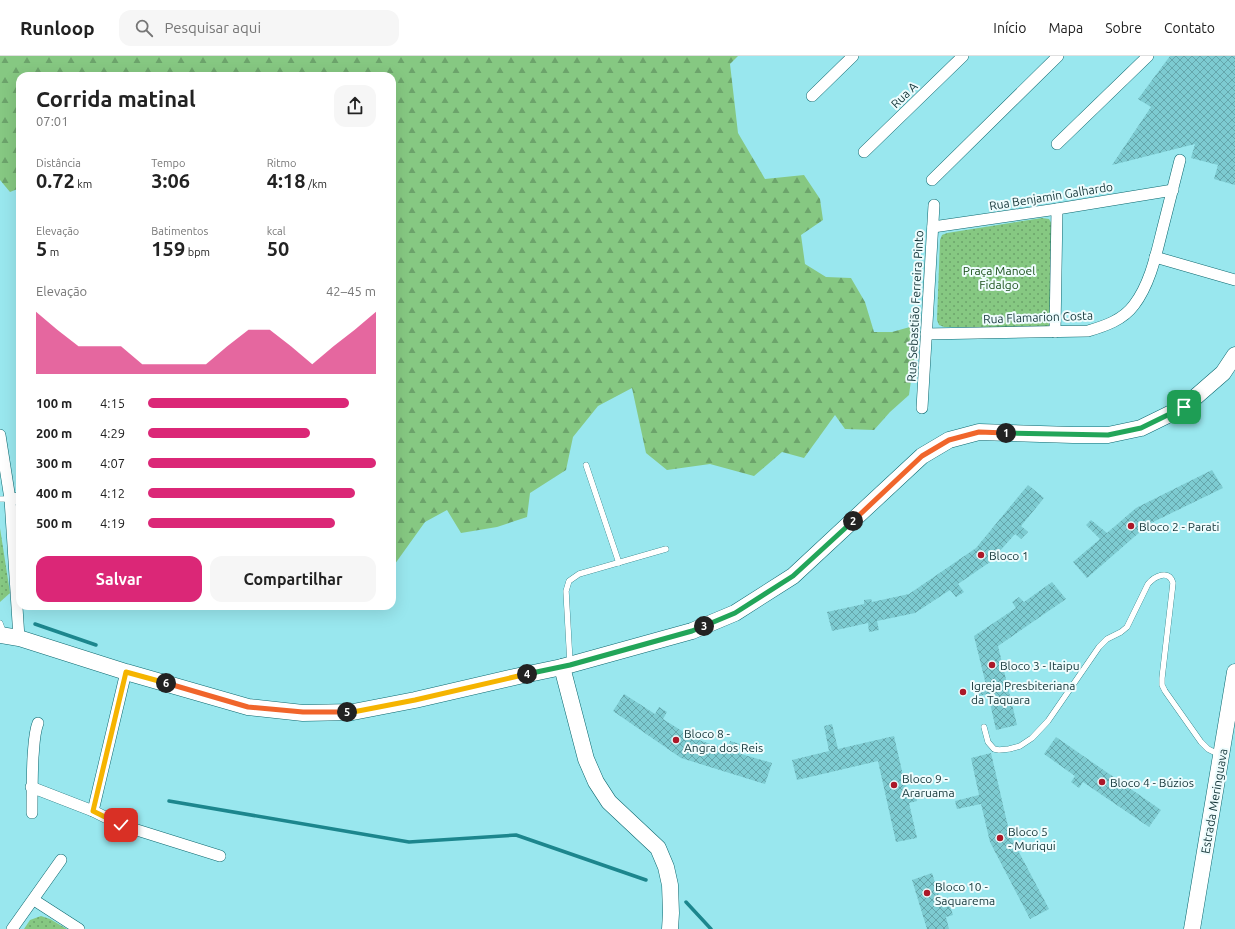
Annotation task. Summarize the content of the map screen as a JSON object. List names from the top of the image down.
{
  "streets": {
    "main road": ["Estrada Meringuava"],
    "street": [
      "Rua A",
      "Rua Benjamin Galhardo",
      "Rua Sebastião Ferreira Pinto",
      "Rua Flamarion Costa"
    ]
  },
  "crossings": [
    ["Rua Benjamin Galhardo", "Rua Sebastião Ferreira Pinto"],
    ["Rua Benjamin Galhardo", "Rua Flamarion Costa"],
    ["Rua Sebastião Ferreira Pinto", "Rua Flamarion Costa"]
  ],
  "parks": ["Praça Manoel Fidalgo"],
  "places": [
    "Bloco 2 - Parati",
    "Bloco 1",
    "Bloco 3 - Itaipu",
    "Igreja Presbiteriana da Taquara",
    "Bloco 8 - Angra dos Reis",
    "Bloco 4 - Búzios",
    "Bloco 9 - Araruama",
    "Bloco 5 - Muriqui",
    "Bloco 10 - Saquarema"
  ],
  "page": {
    "header": "Runloop",
    "search": "Pesquisar aqui",
    "nav": [
      "Início",
      "Mapa",
      "Sobre",
      "Contato"
    ],
    "heading": ["Corrida matinal", "07:01"],
    "stats": [
      ["Distância", "0.72 km"],
      ["Tempo", "3:06"],
      ["Ritmo", "4:18 /km"],
      ["Elevação", "5 m"],
      ["Batimentos", "159 bpm"],
      ["kcal", "50"]
    ],
    "chart": ["Elevação", "42–45 m"],
    "list": [
      {
        "name": "100 m",
        "note": "4:15"
      },
      {
        "name": "200 m",
        "note": "4:29"
      },
      {
        "name": "300 m",
        "note": "4:07"
      },
      {
        "name": "400 m",
        "note": "4:12"
      },
      {
        "name": "500 m",
        "note": "4:19"
      }
    ],
    "pins": [
      "1",
      "2",
      "3",
      "4",
      "6",
      "5"
    ],
    "buttons": ["Salvar", "Compartilhar"]
  }
}
